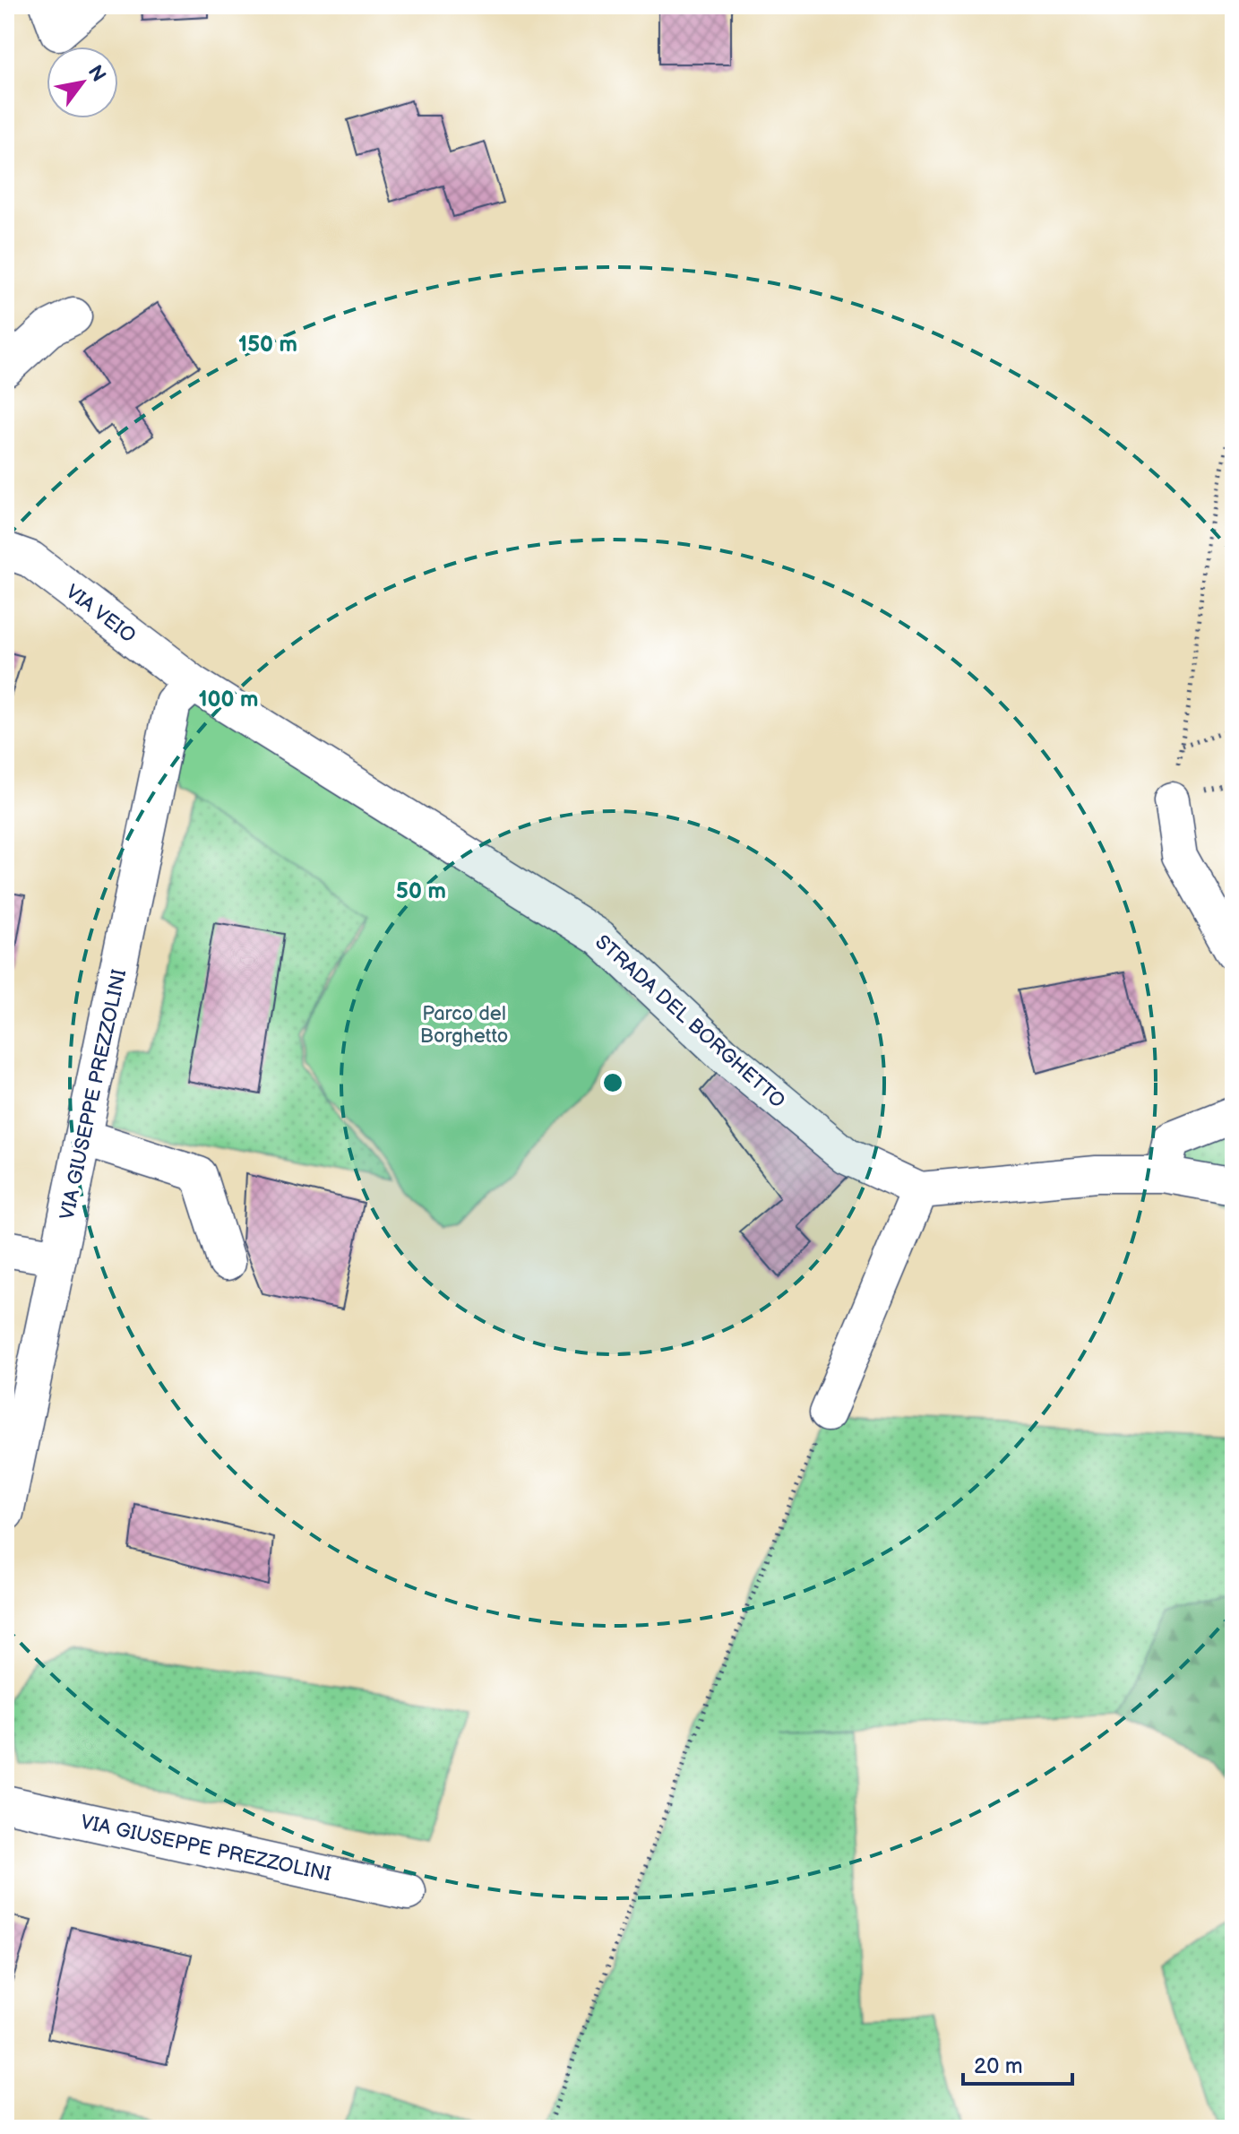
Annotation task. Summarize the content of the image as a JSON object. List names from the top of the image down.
{
  "streets": {
    "street": ["VIA VEIO", "STRADA DEL BORGHETTO", "VIA GIUSEPPE PREZZOLINI"]
  },
  "crossings": [
    ["VIA VEIO", "STRADA DEL BORGHETTO"],
    ["VIA VEIO", "VIA GIUSEPPE PREZZOLINI"],
    ["STRADA DEL BORGHETTO", "VIA GIUSEPPE PREZZOLINI"]
  ],
  "parks": ["Parco del Borghetto"],
  "scale_bar": "20 m",
  "north": "top right",
  "rings": ["150 m", "100 m", "50 m"]
}
